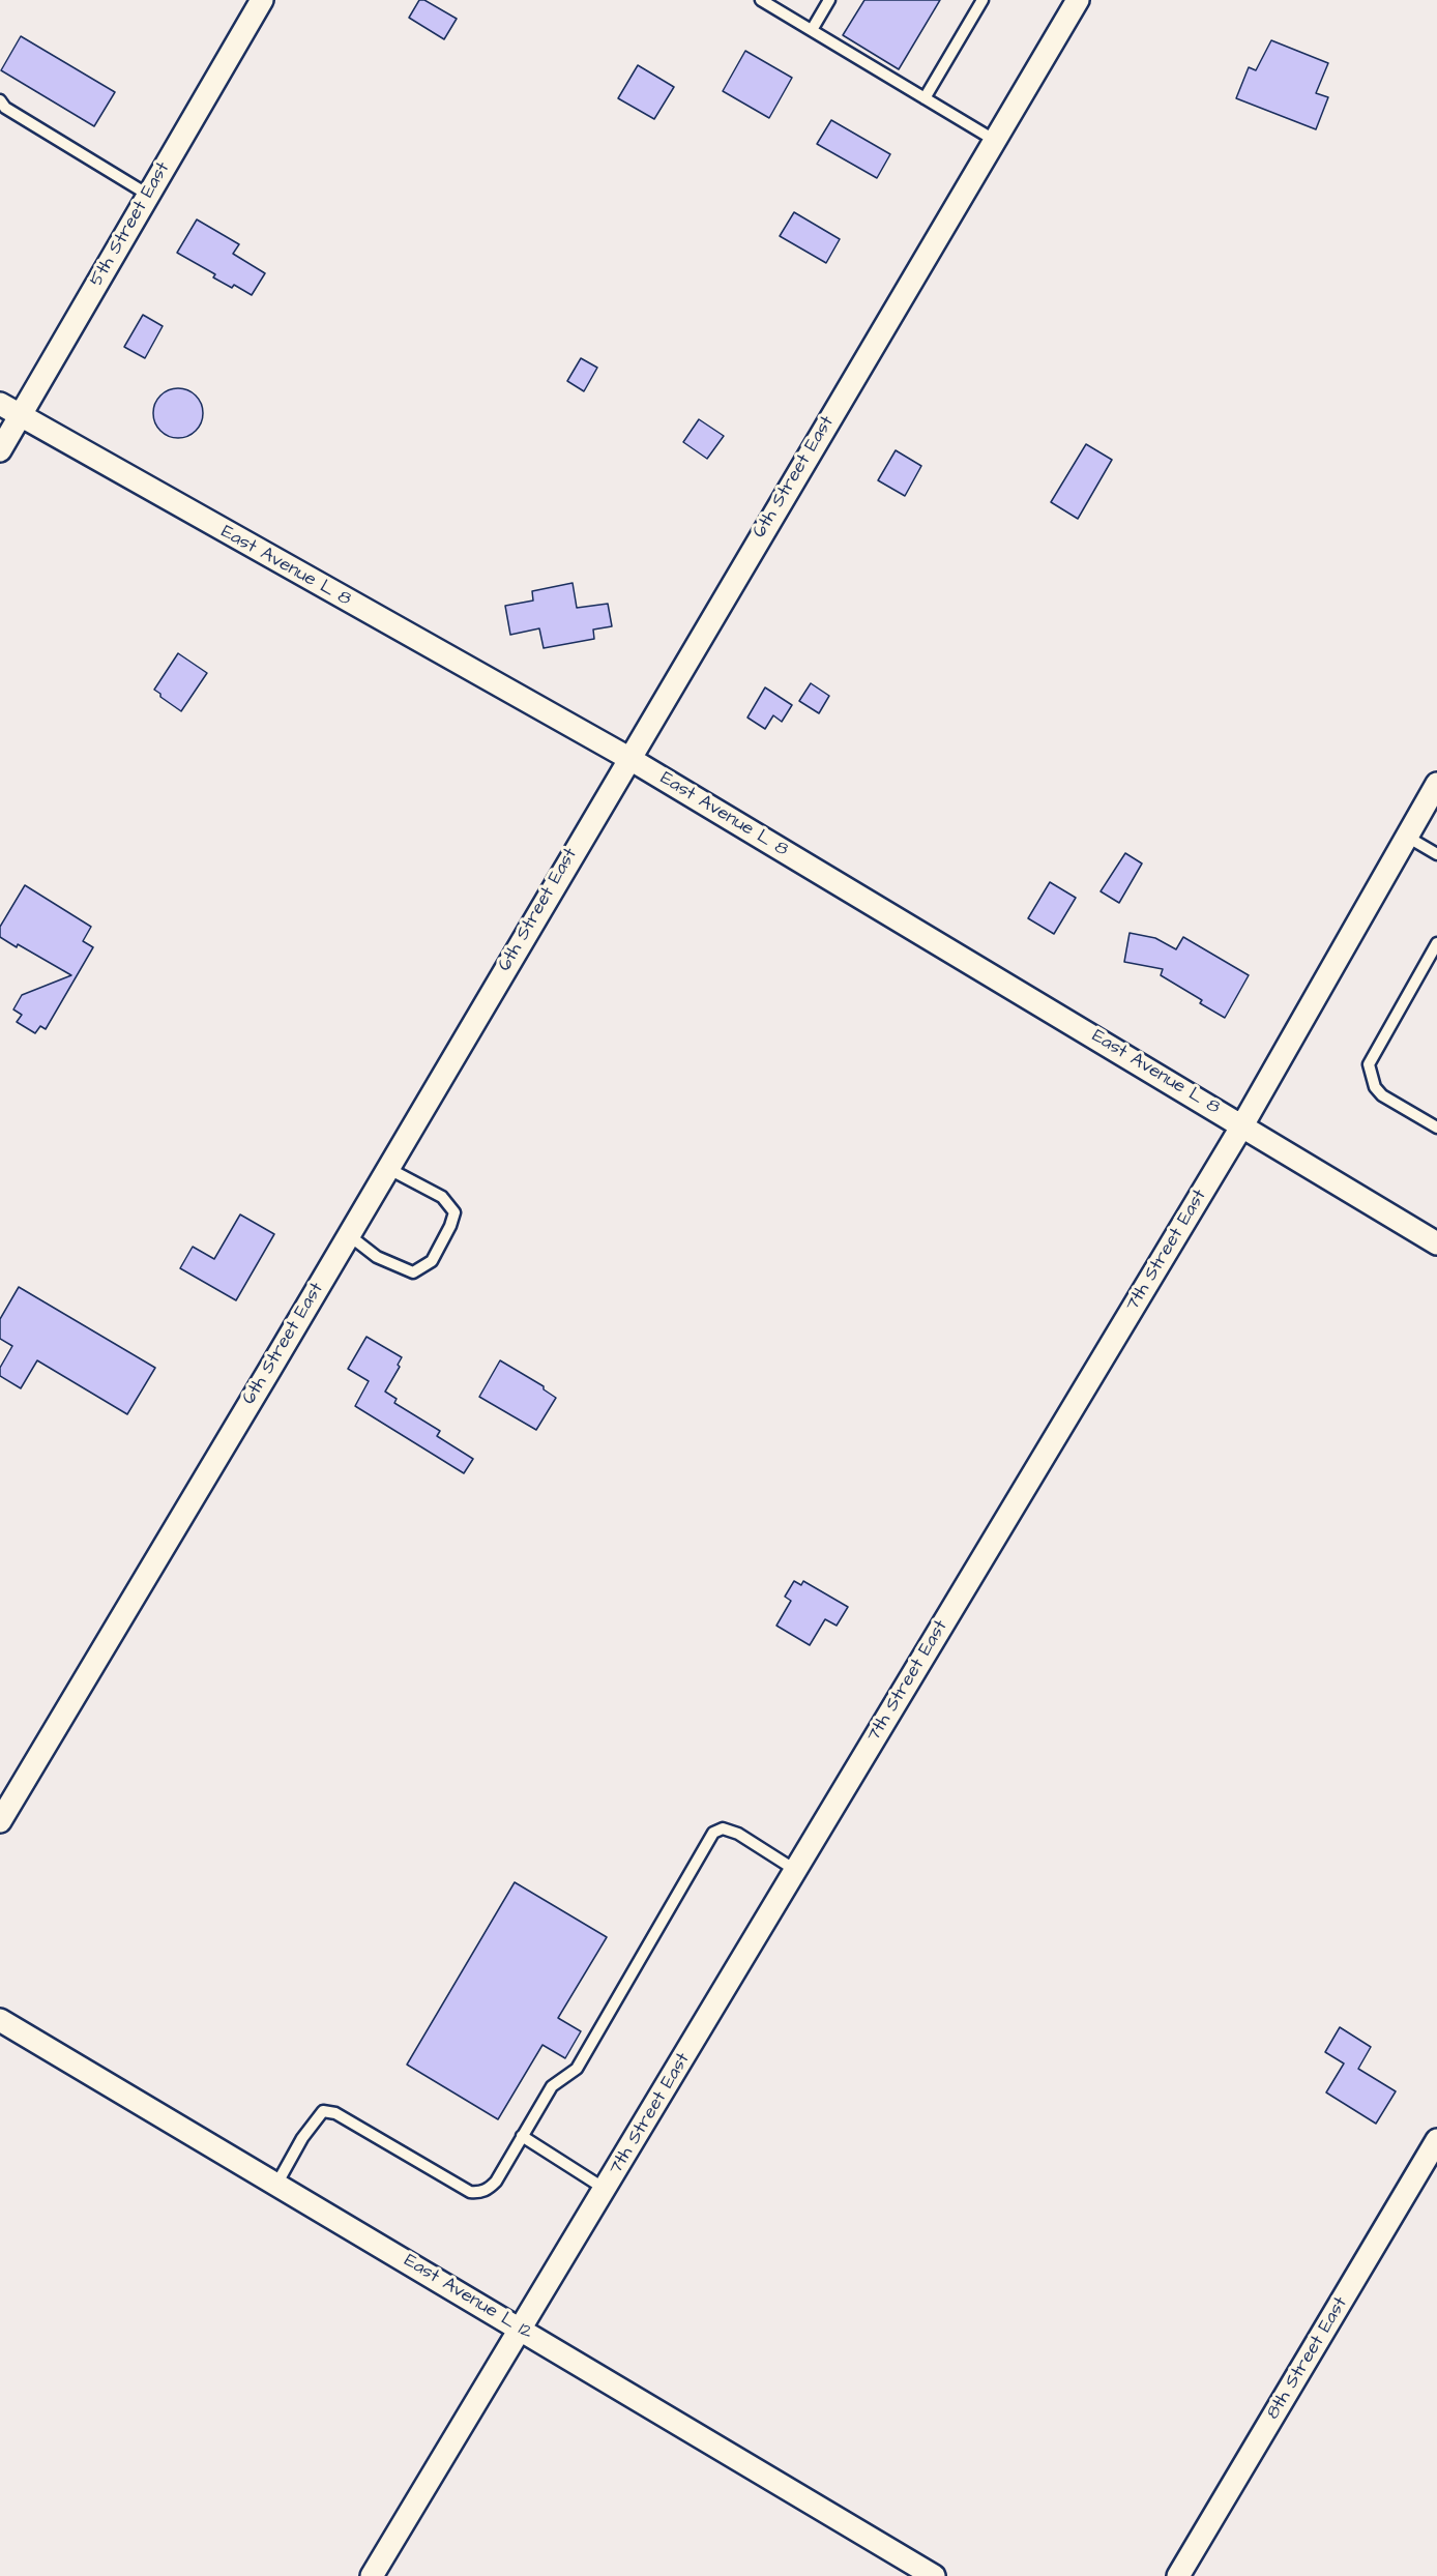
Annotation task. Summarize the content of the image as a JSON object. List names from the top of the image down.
{
  "streets": {
    "street": [
      "5th Street East",
      "6th Street East",
      "East Avenue L 8",
      "7th Street East",
      "East Avenue L 12",
      "8th Street East"
    ]
  },
  "crossings": [
    ["5th Street East", "East Avenue L 8"],
    ["6th Street East", "East Avenue L 8"],
    ["East Avenue L 8", "7th Street East"],
    ["7th Street East", "East Avenue L 12"]
  ]
}
